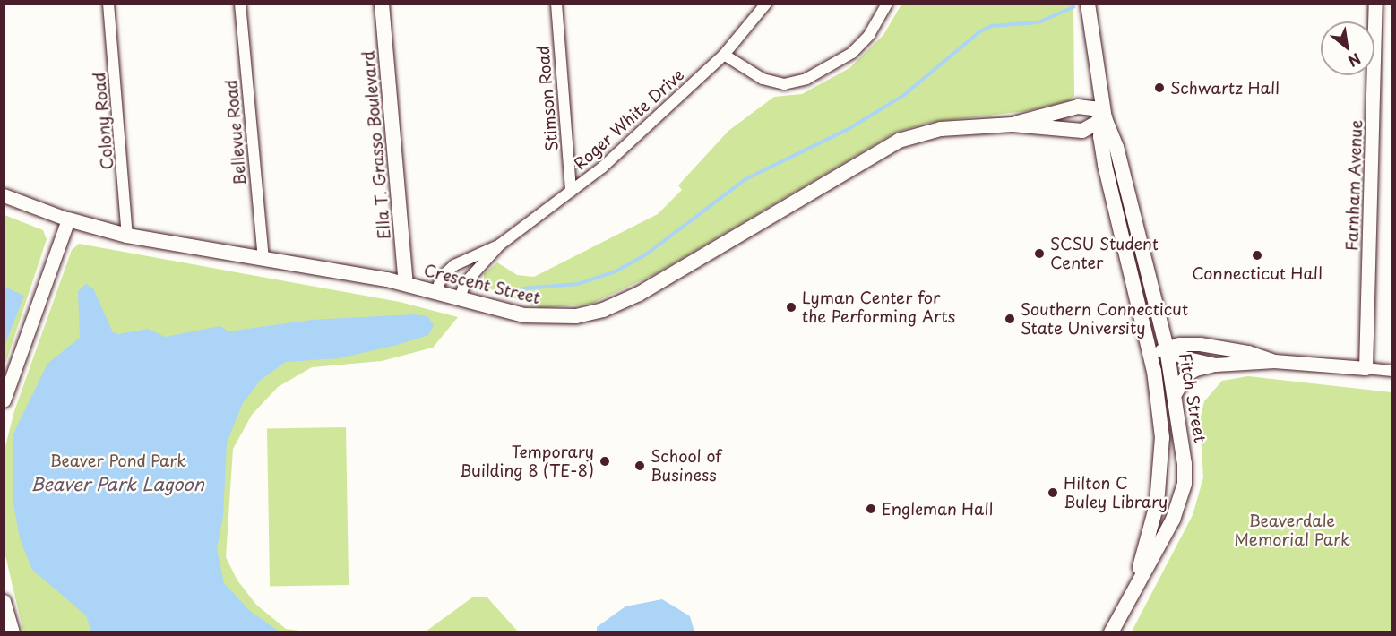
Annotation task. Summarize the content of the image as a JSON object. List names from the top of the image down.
{
  "streets": {
    "main road": ["Ella T. Grasso Boulevard", "Crescent Street", "Fitch Street"],
    "street": [
      "Stimson Road",
      "Roger White Drive",
      "Colony Road",
      "Bellevue Road",
      "Farnham Avenue"
    ]
  },
  "crossings": [
    ["Stimson Road", "Roger White Drive"],
    ["Roger White Drive", "Crescent Street"],
    ["Colony Road", "Crescent Street"],
    ["Bellevue Road", "Crescent Street"],
    ["Ella T. Grasso Boulevard", "Crescent Street"],
    ["Crescent Street", "Fitch Street"]
  ],
  "water": ["Beaver Park Lagoon"],
  "parks": ["Beaver Pond Park", "Beaverdale Memorial Park"],
  "places": [
    "Schwartz Hall",
    "SCSU Student Center",
    "Connecticut Hall",
    "Lyman Center for the Performing Arts",
    "Southern Connecticut State University",
    "Temporary Building 8 (TE-8)",
    "School of Business",
    "Hilton C Buley Library",
    "Engleman Hall"
  ],
  "north": "bottom right"
}
